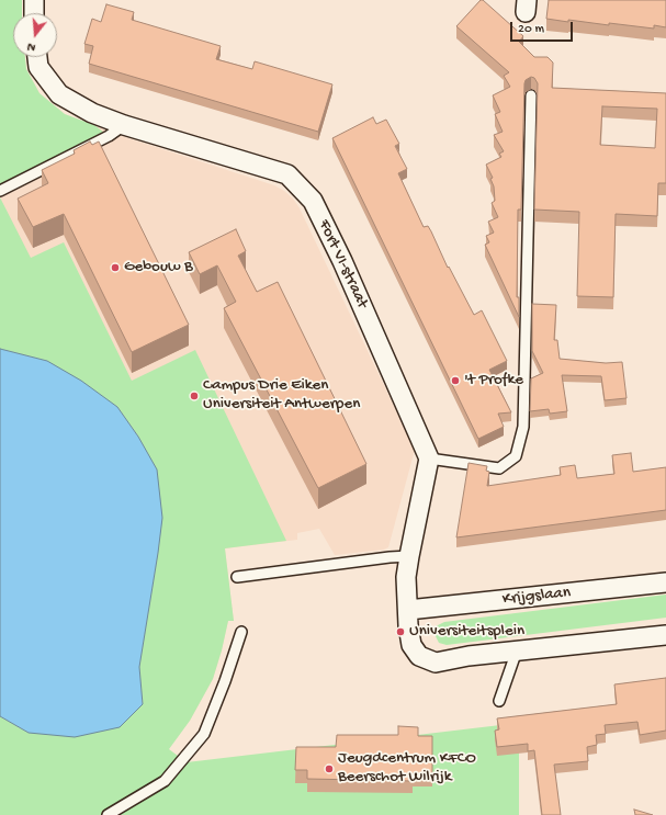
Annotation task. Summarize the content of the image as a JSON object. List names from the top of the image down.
{
  "streets": {
    "street": ["Fort VI-straat", "Krijgslaan"]
  },
  "places": [
    "Gebouw B",
    "'t Profke",
    "Campus Drie Eiken Universiteit Antwerpen",
    "Universiteitsplein",
    "Jeugdcentrum KFCO Beerschot Wilrijk"
  ],
  "scale_bar": "20 m",
  "north": "bottom"
}
